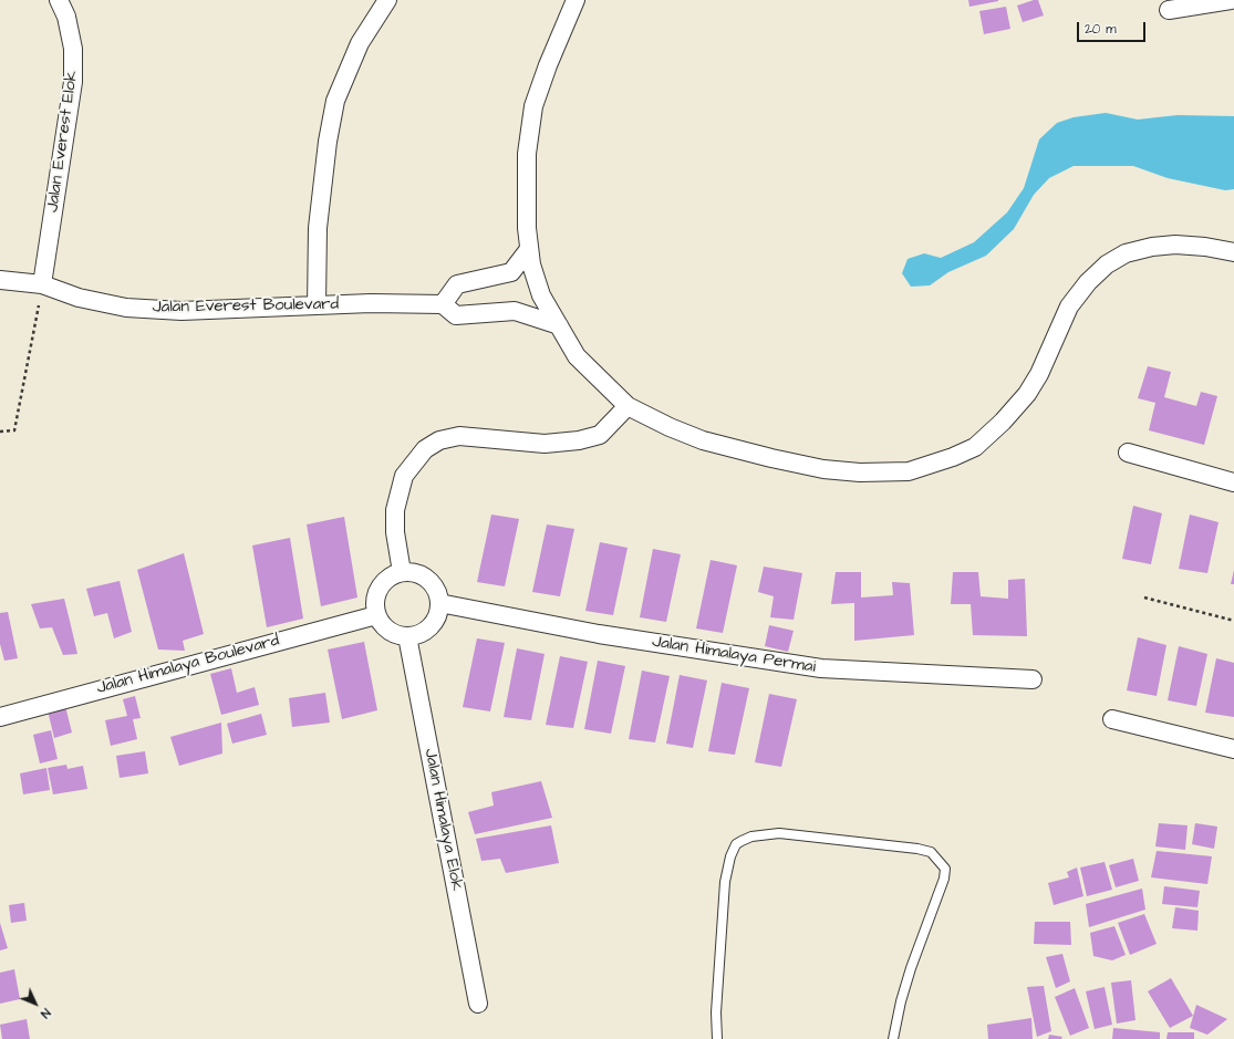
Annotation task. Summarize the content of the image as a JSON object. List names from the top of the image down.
{
  "streets": {
    "street": [
      "Jalan Everest Elok",
      "Jalan Everest Boulevard",
      "Jalan Himalaya Permai",
      "Jalan Himalaya Boulevard",
      "Jalan Himalaya Elok"
    ]
  },
  "crossings": [
    ["Jalan Everest Elok", "Jalan Everest Boulevard"],
    ["Jalan Himalaya Permai", "Jalan Himalaya Boulevard"],
    ["Jalan Himalaya Permai", "Jalan Himalaya Elok"],
    ["Jalan Himalaya Boulevard", "Jalan Himalaya Elok"]
  ],
  "scale_bar": "20 m",
  "north": "bottom right"
}
